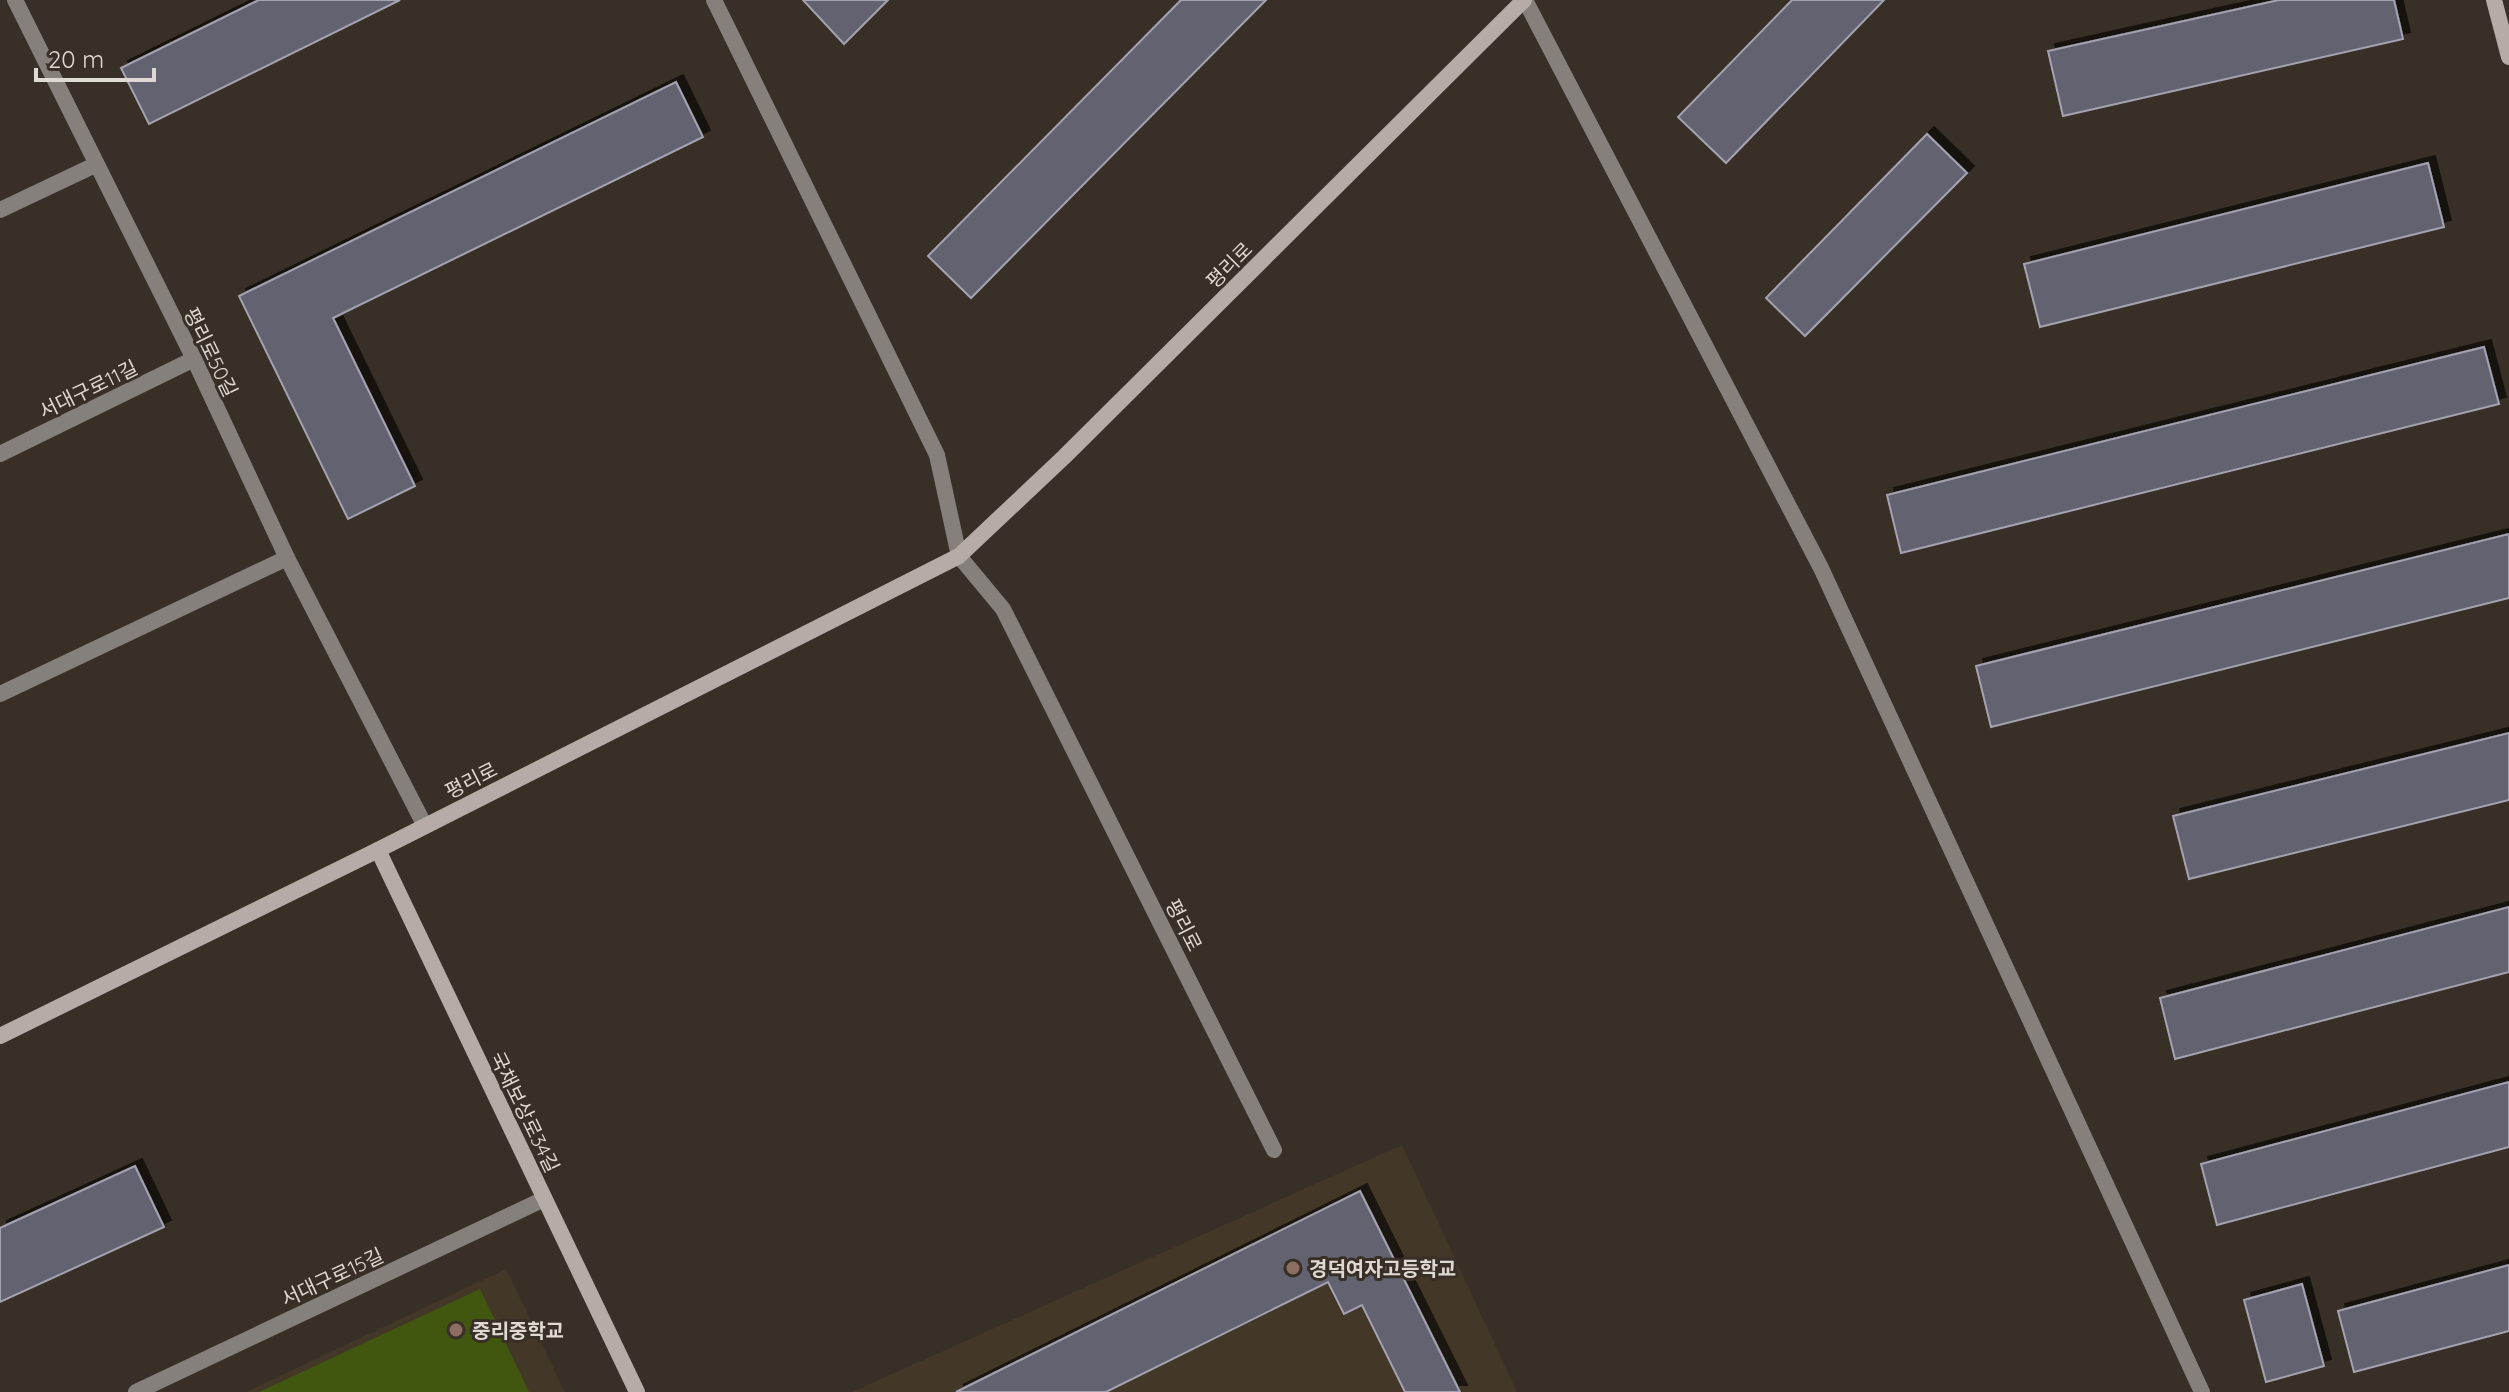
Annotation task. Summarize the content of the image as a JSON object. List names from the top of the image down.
{
  "streets": {
    "main road": ["평리로", "국채보상로34길"],
    "street": ["평리로50길", "서대구로11길", "서대구로15길"]
  },
  "crossings": [
    ["평리로", "평리로50길"],
    ["평리로", "국채보상로34길"],
    ["평리로50길", "서대구로11길"],
    ["국채보상로34길", "서대구로15길"]
  ],
  "places": ["경덕여자고등학교", "중리중학교"],
  "scale_bar": "20 m"
}
